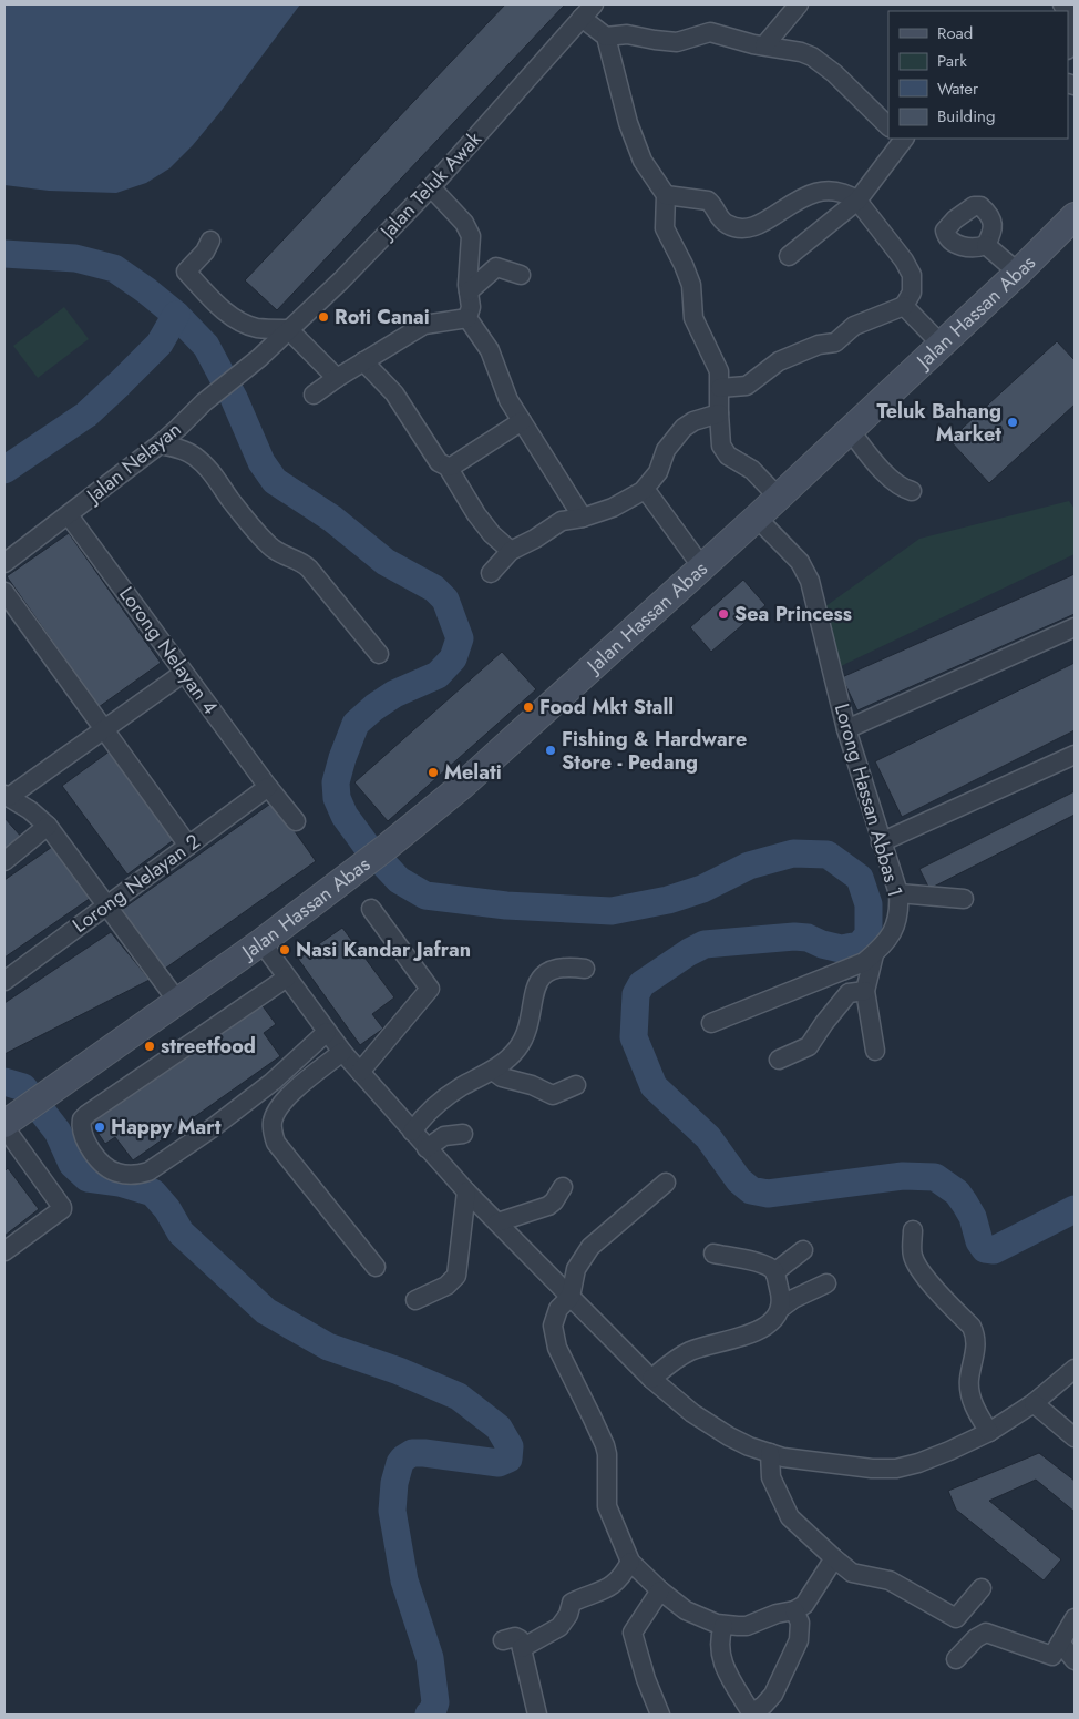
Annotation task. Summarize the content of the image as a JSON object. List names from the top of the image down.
{
  "streets": {
    "main road": ["Jalan Hassan Abas"],
    "street": [
      "Jalan Teluk Awak",
      "Jalan Nelayan",
      "Lorong Nelayan 4",
      "Lorong Hassan Abbas 1",
      "Lorong Nelayan 2"
    ]
  },
  "crossings": [
    ["Jalan Teluk Awak", "Jalan Nelayan"],
    ["Jalan Hassan Abas", "Lorong Hassan Abbas 1"],
    ["Jalan Nelayan", "Lorong Nelayan 4"],
    ["Lorong Nelayan 4", "Lorong Nelayan 2"]
  ],
  "places": [
    "Roti Canai",
    "Teluk Bahang Market",
    "Sea Princess",
    "Food Mkt Stall",
    "Fishing & Hardware Store - Pedang",
    "Melati",
    "Nasi Kandar Jafran",
    "streetfood",
    "Happy Mart"
  ],
  "legend": [
    "Road",
    "Park",
    "Water",
    "Building"
  ]
}
